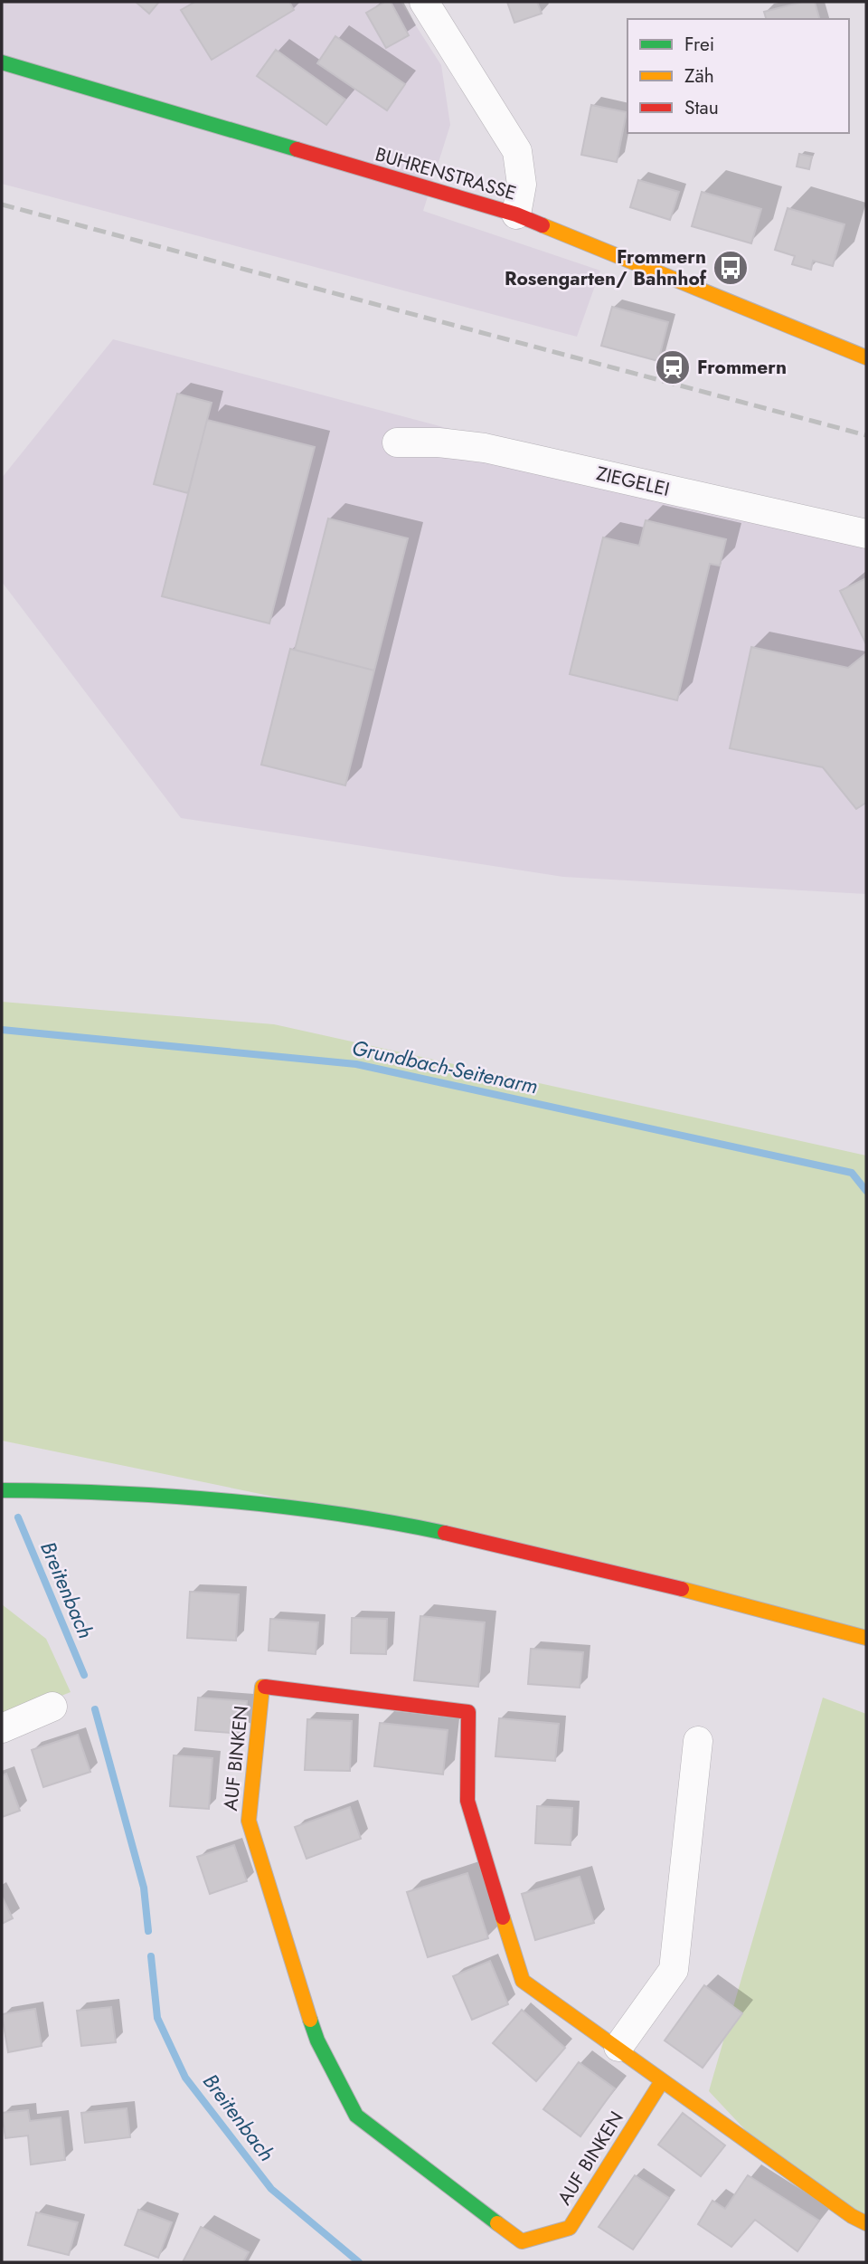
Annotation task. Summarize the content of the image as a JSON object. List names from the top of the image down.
{
  "streets": {
    "street": ["BUHRENSTRASSE", "ZIEGELEI", "AUF BINKEN"]
  },
  "water": ["Grundbach-Seitenarm", "Breitenbach"],
  "places": {
    "bus stop": ["Frommern Rosengarten/ Bahnhof"],
    "station": ["Frommern"]
  },
  "legend": ["Frei", "Zäh", "Stau"]
}
